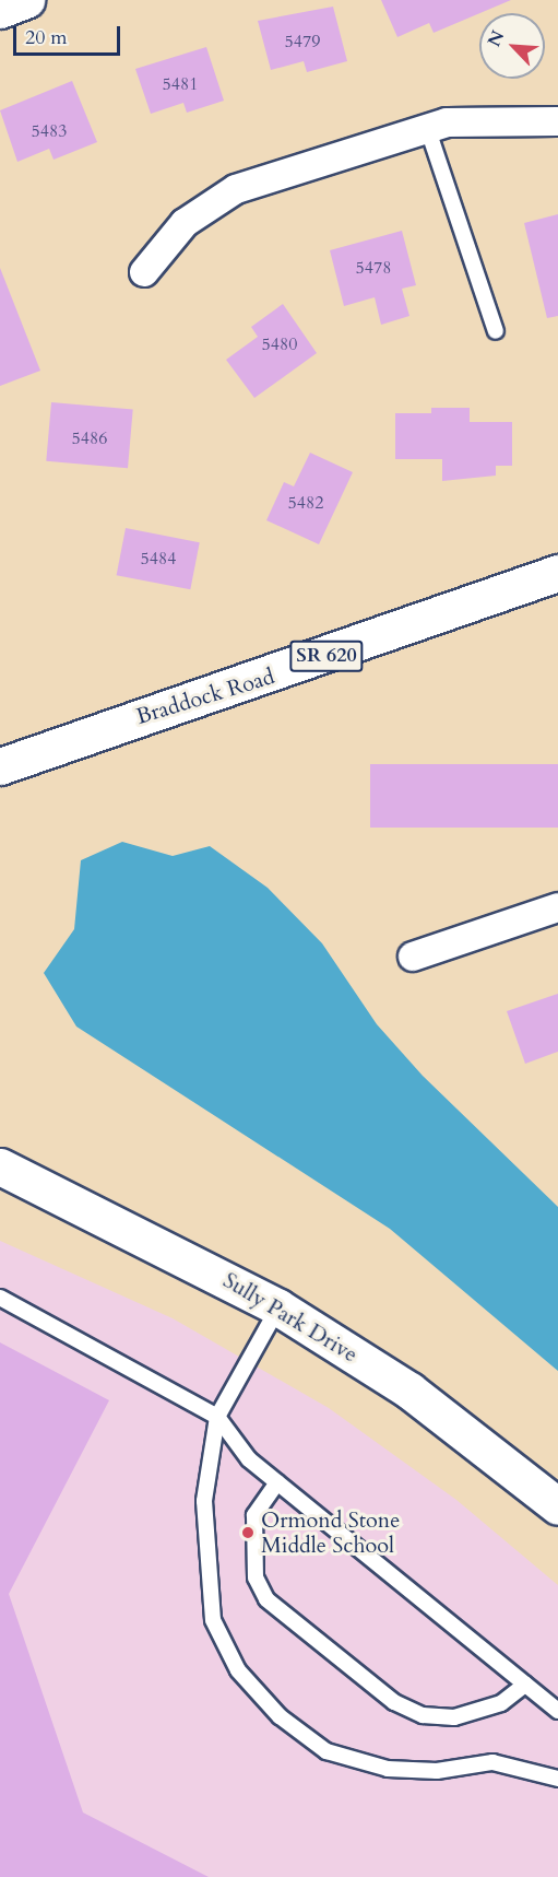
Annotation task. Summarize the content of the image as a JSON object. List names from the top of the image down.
{
  "streets": {
    "street": ["SR 620", "Braddock Road", "Sully Park Drive"]
  },
  "places": ["Ormond Stone Middle School"],
  "house_numbers": [
    "5479",
    "5481",
    "5483",
    "5478",
    "5480",
    "5486",
    "5482",
    "5484"
  ],
  "scale_bar": "20 m",
  "north": "top left"
}
